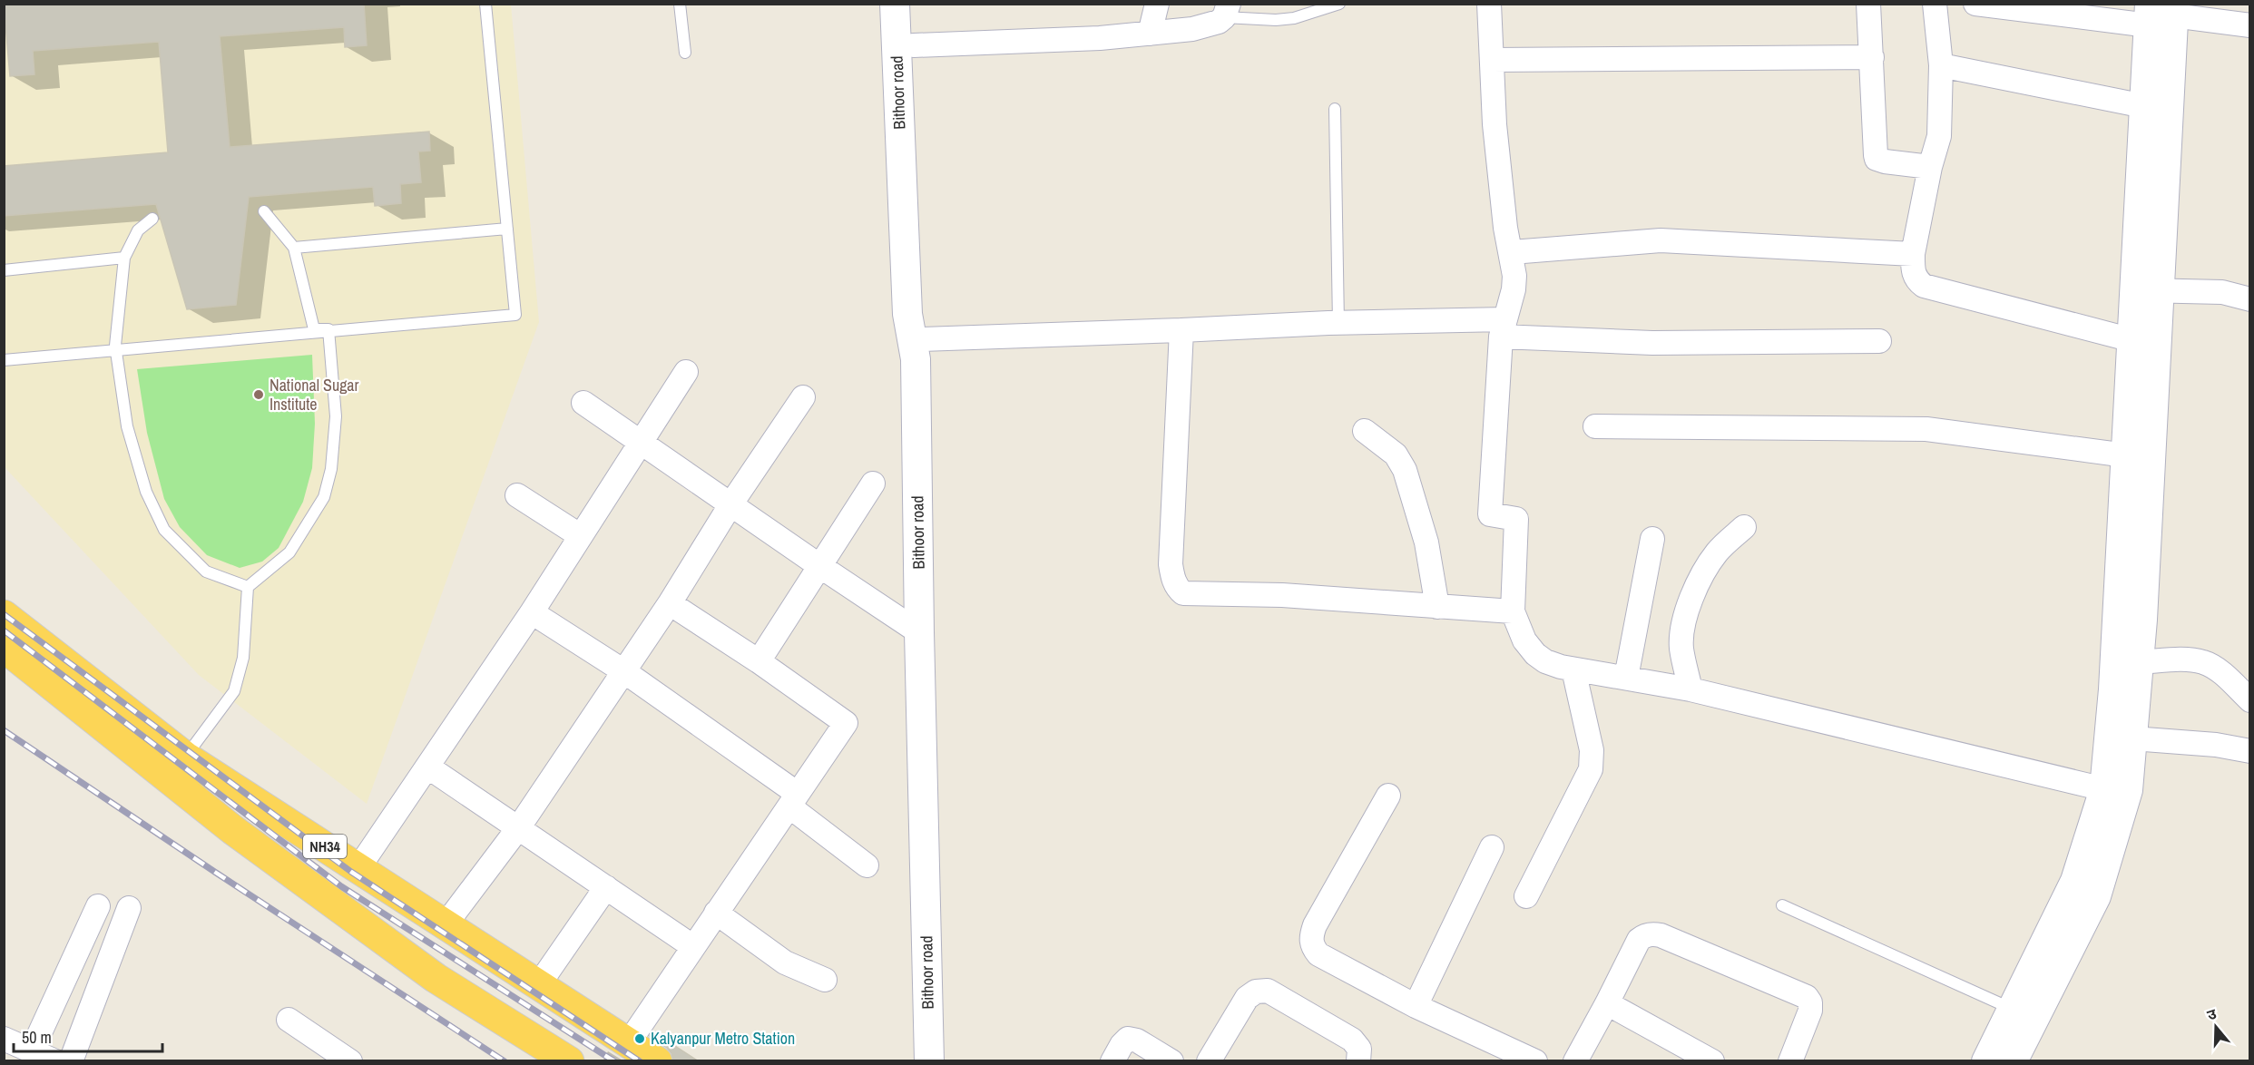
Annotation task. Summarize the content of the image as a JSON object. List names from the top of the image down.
{
  "streets": {
    "highway": ["NH34"],
    "street": ["Bithoor road"]
  },
  "places": ["National Sugar Institute", "Kalyanpur Metro Station"],
  "scale_bar": "50 m",
  "north": "top"
}
